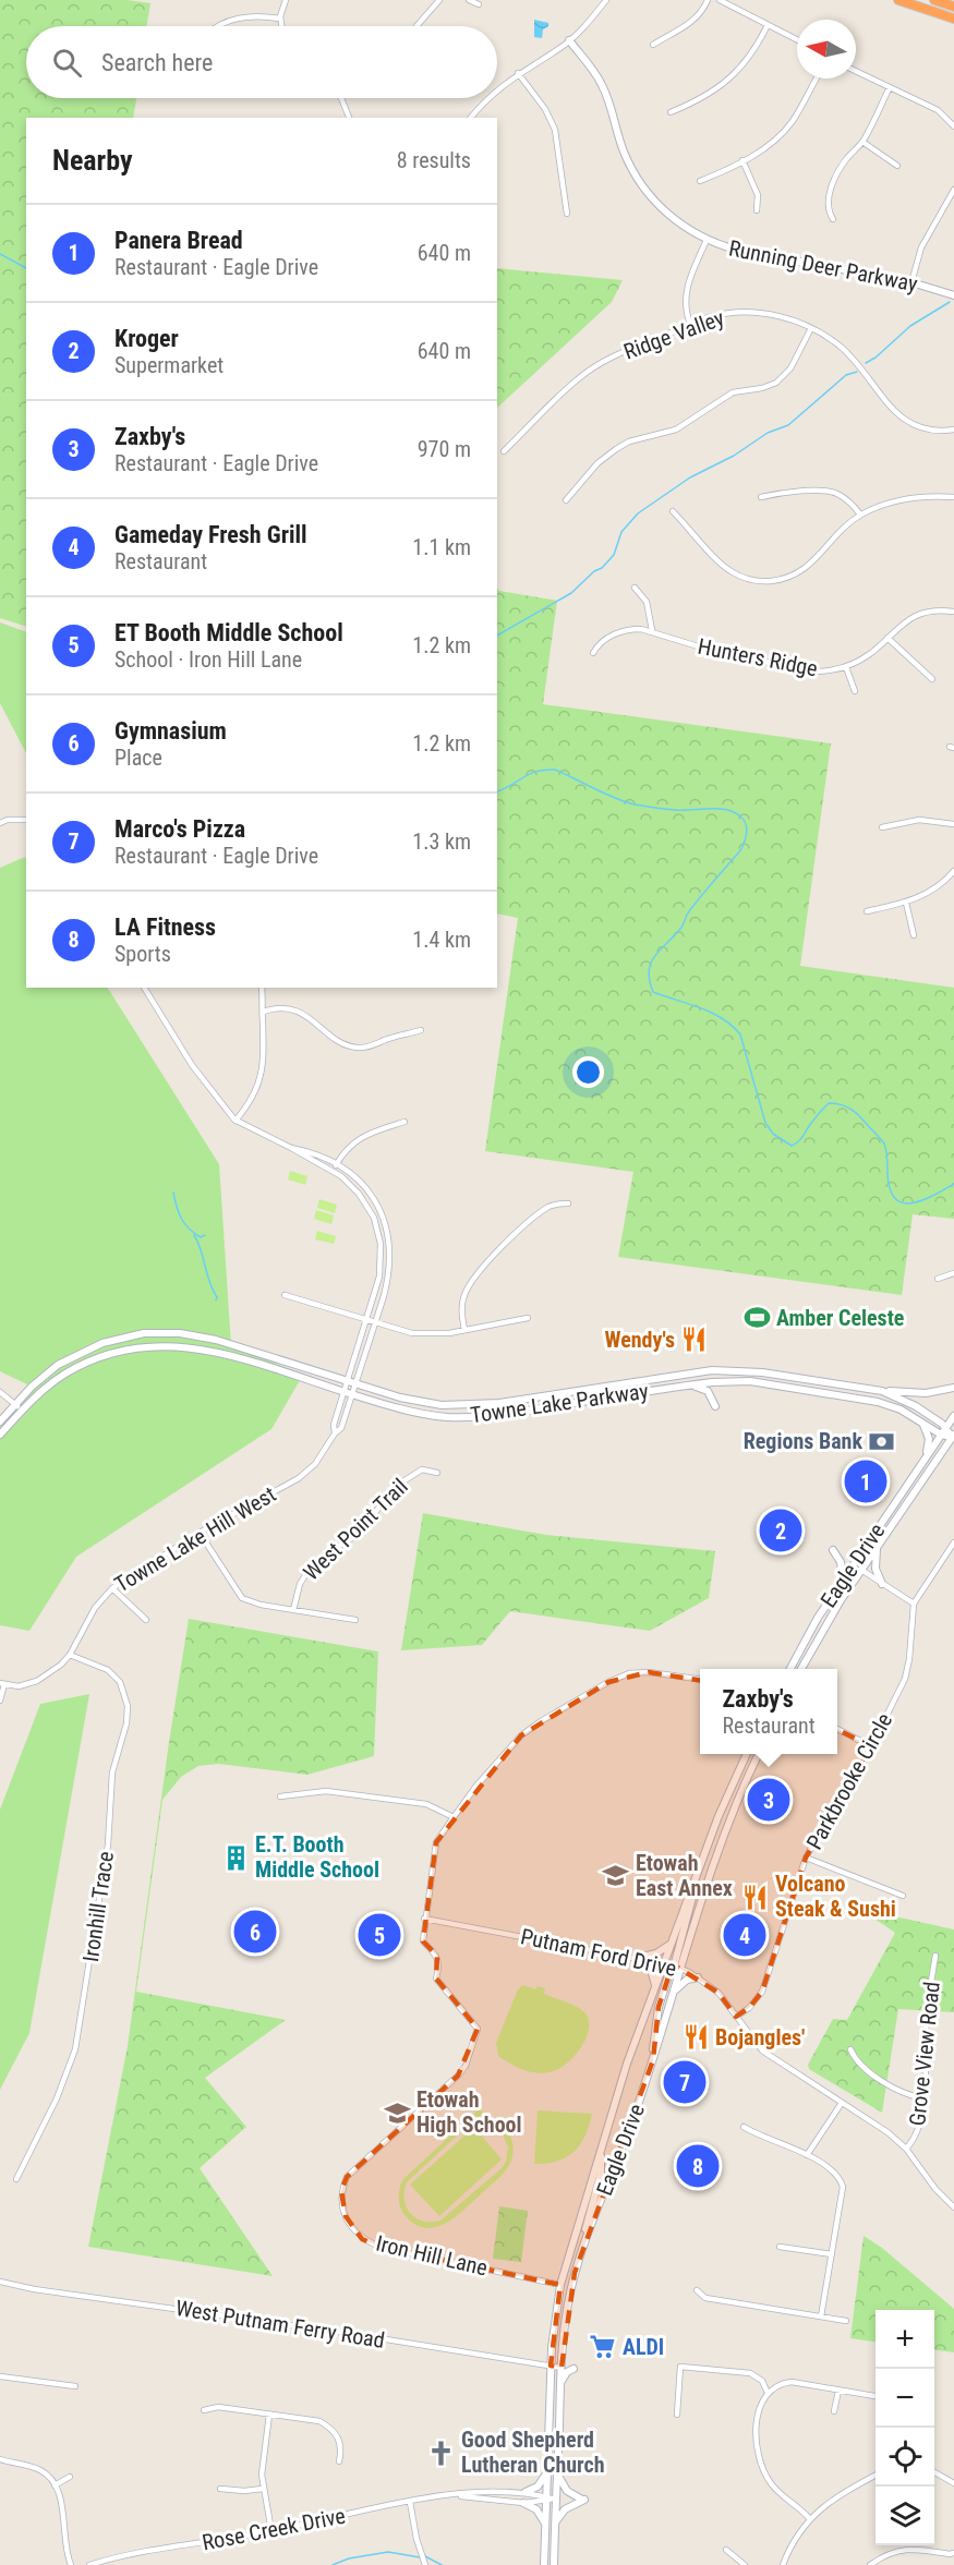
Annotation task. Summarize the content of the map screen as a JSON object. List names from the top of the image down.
{
  "streets": {
    "street": [
      "Running Deer Parkway",
      "Ridge Valley",
      "Hunters Ridge",
      "Towne Lake Parkway",
      "West Point Trail",
      "Towne Lake Hill West",
      "Eagle Drive",
      "Parkbrooke Circle",
      "Ironhill Trace",
      "Putnam Ford Drive",
      "Grove View Road",
      "Iron Hill Lane",
      "West Putnam Ferry Road",
      "Rose Creek Drive"
    ]
  },
  "crossings": [
    ["Towne Lake Parkway", "Towne Lake Hill West"],
    ["Towne Lake Parkway", "Eagle Drive"],
    ["Towne Lake Hill West", "Ironhill Trace"],
    ["Eagle Drive", "Putnam Ford Drive"],
    ["Eagle Drive", "Iron Hill Lane"],
    ["Eagle Drive", "West Putnam Ferry Road"],
    ["Eagle Drive", "Rose Creek Drive"],
    ["Parkbrooke Circle", "Putnam Ford Drive"],
    ["Putnam Ford Drive", "Grove View Road"],
    ["Putnam Ford Drive", "Iron Hill Lane"]
  ],
  "places": {
    "sports": ["Amber Celeste"],
    "restaurant": ["Wendy's", "Volcano Steak & Sushi", "Bojangles'"],
    "bank": ["Regions Bank"],
    "building": ["E.T. Booth Middle School"],
    "school or university": ["Etowah East Annex", "Etowah High School"],
    "supermarket": ["ALDI"],
    "church": ["Good Shepherd Lutheran Church"]
  },
  "north": "left",
  "page": {
    "search": "Search here",
    "heading": ["Nearby", "8 results"],
    "list": [
      {
        "mark": "1",
        "name": "Panera Bread",
        "note": "Restaurant · Eagle Drive",
        "value": "640 m"
      },
      {
        "mark": "2",
        "name": "Kroger",
        "note": "Supermarket",
        "value": "640 m"
      },
      {
        "mark": "3",
        "name": "Zaxby's",
        "note": "Restaurant · Eagle Drive",
        "value": "970 m"
      },
      {
        "mark": "4",
        "name": "Gameday Fresh Grill",
        "note": "Restaurant",
        "value": "1.1 km"
      },
      {
        "mark": "5",
        "name": "ET Booth Middle School",
        "note": "School · Iron Hill Lane",
        "value": "1.2 km"
      },
      {
        "mark": "6",
        "name": "Gymnasium",
        "note": "Place",
        "value": "1.2 km"
      },
      {
        "mark": "7",
        "name": "Marco's Pizza",
        "note": "Restaurant · Eagle Drive",
        "value": "1.3 km"
      },
      {
        "mark": "8",
        "name": "LA Fitness",
        "note": "Sports",
        "value": "1.4 km"
      }
    ],
    "pins": [
      "1",
      "2",
      "3",
      "6",
      "4",
      "5",
      "7",
      "8"
    ],
    "popup": ["Zaxby's", "Restaurant"],
    "map_buttons": ["+", "−"]
  }
}
